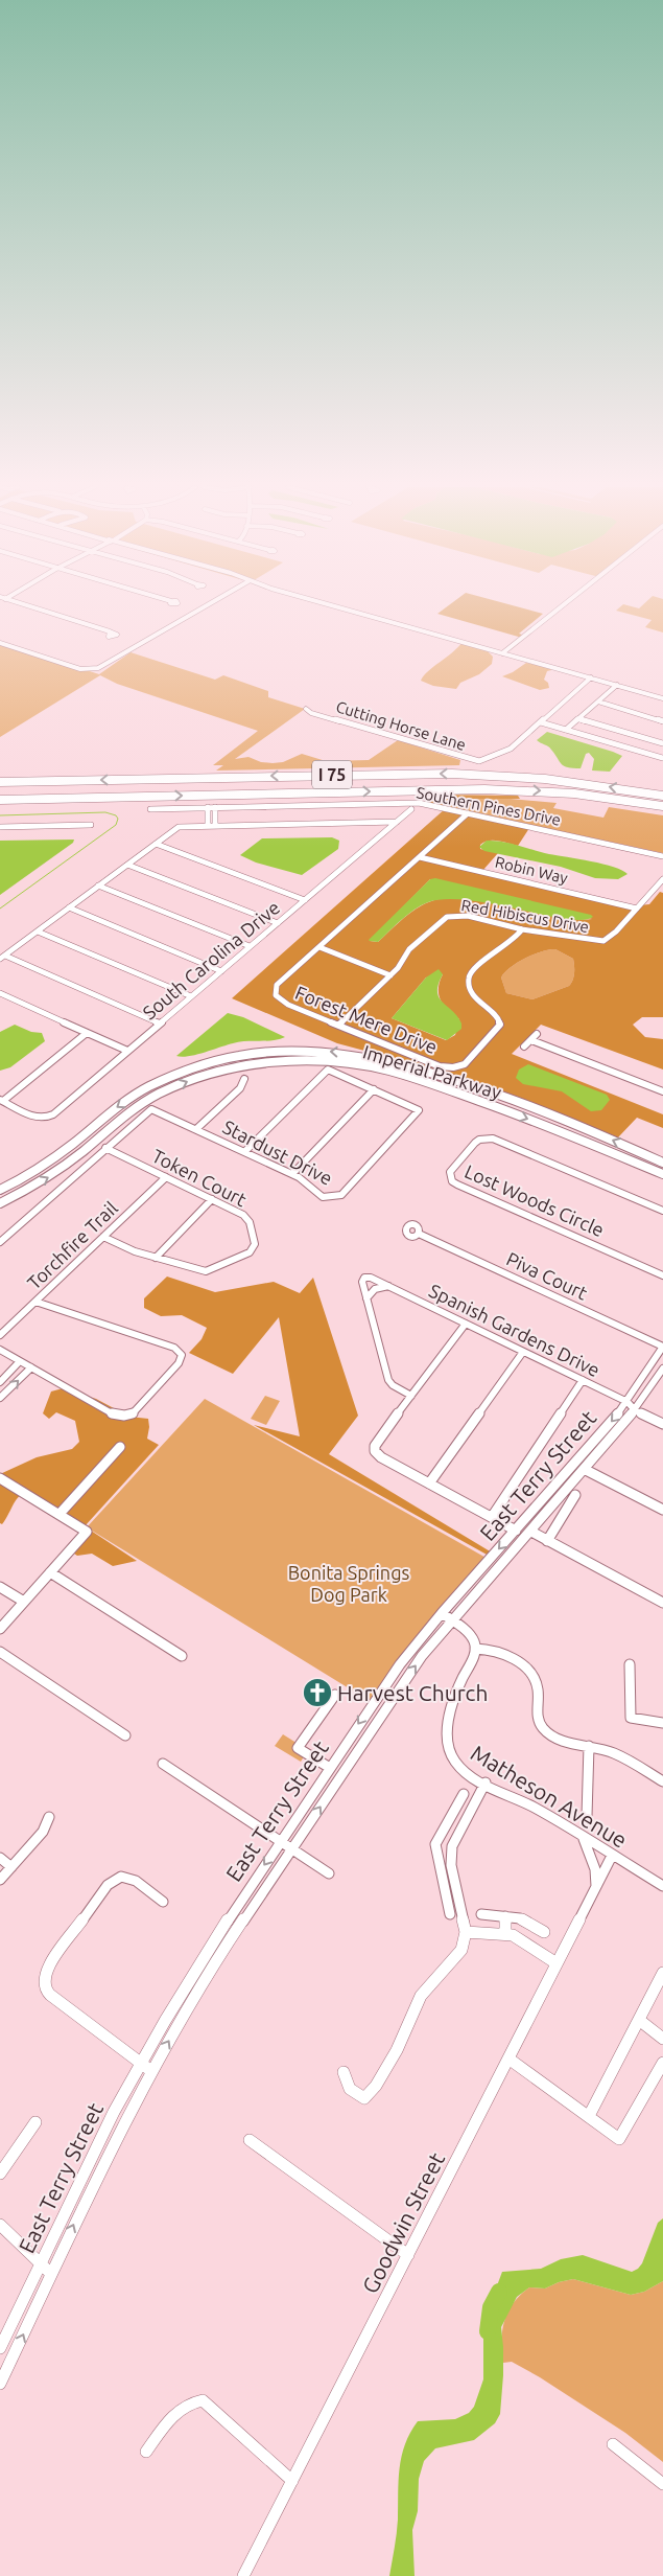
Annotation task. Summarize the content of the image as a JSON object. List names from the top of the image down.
{
  "streets": {
    "highway": ["I 75"],
    "main road": ["Imperial Parkway"],
    "street": [
      "Cutting Horse Lane",
      "Southern Pines Drive",
      "Robin Way",
      "Red Hibiscus Drive",
      "South Carolina Drive",
      "Forest Mere Drive",
      "Stardust Drive",
      "Token Court",
      "Lost Woods Circle",
      "Torchfire Trail",
      "Piva Court",
      "Spanish Gardens Drive",
      "East Terry Street",
      "Matheson Avenue",
      "Goodwin Street"
    ]
  },
  "crossings": [
    ["Southern Pines Drive", "South Carolina Drive"],
    ["Southern Pines Drive", "Forest Mere Drive"],
    ["Robin Way", "Red Hibiscus Drive"],
    ["Robin Way", "Forest Mere Drive"],
    ["Red Hibiscus Drive", "Forest Mere Drive"],
    ["Stardust Drive", "Token Court"],
    ["Token Court", "Torchfire Trail"],
    ["Piva Court", "East Terry Street"],
    ["Spanish Gardens Drive", "East Terry Street"],
    ["Matheson Avenue", "Goodwin Street"]
  ],
  "parks": ["Bonita Springs Dog Park"],
  "places": {
    "church": ["Harvest Church"]
  }
}
